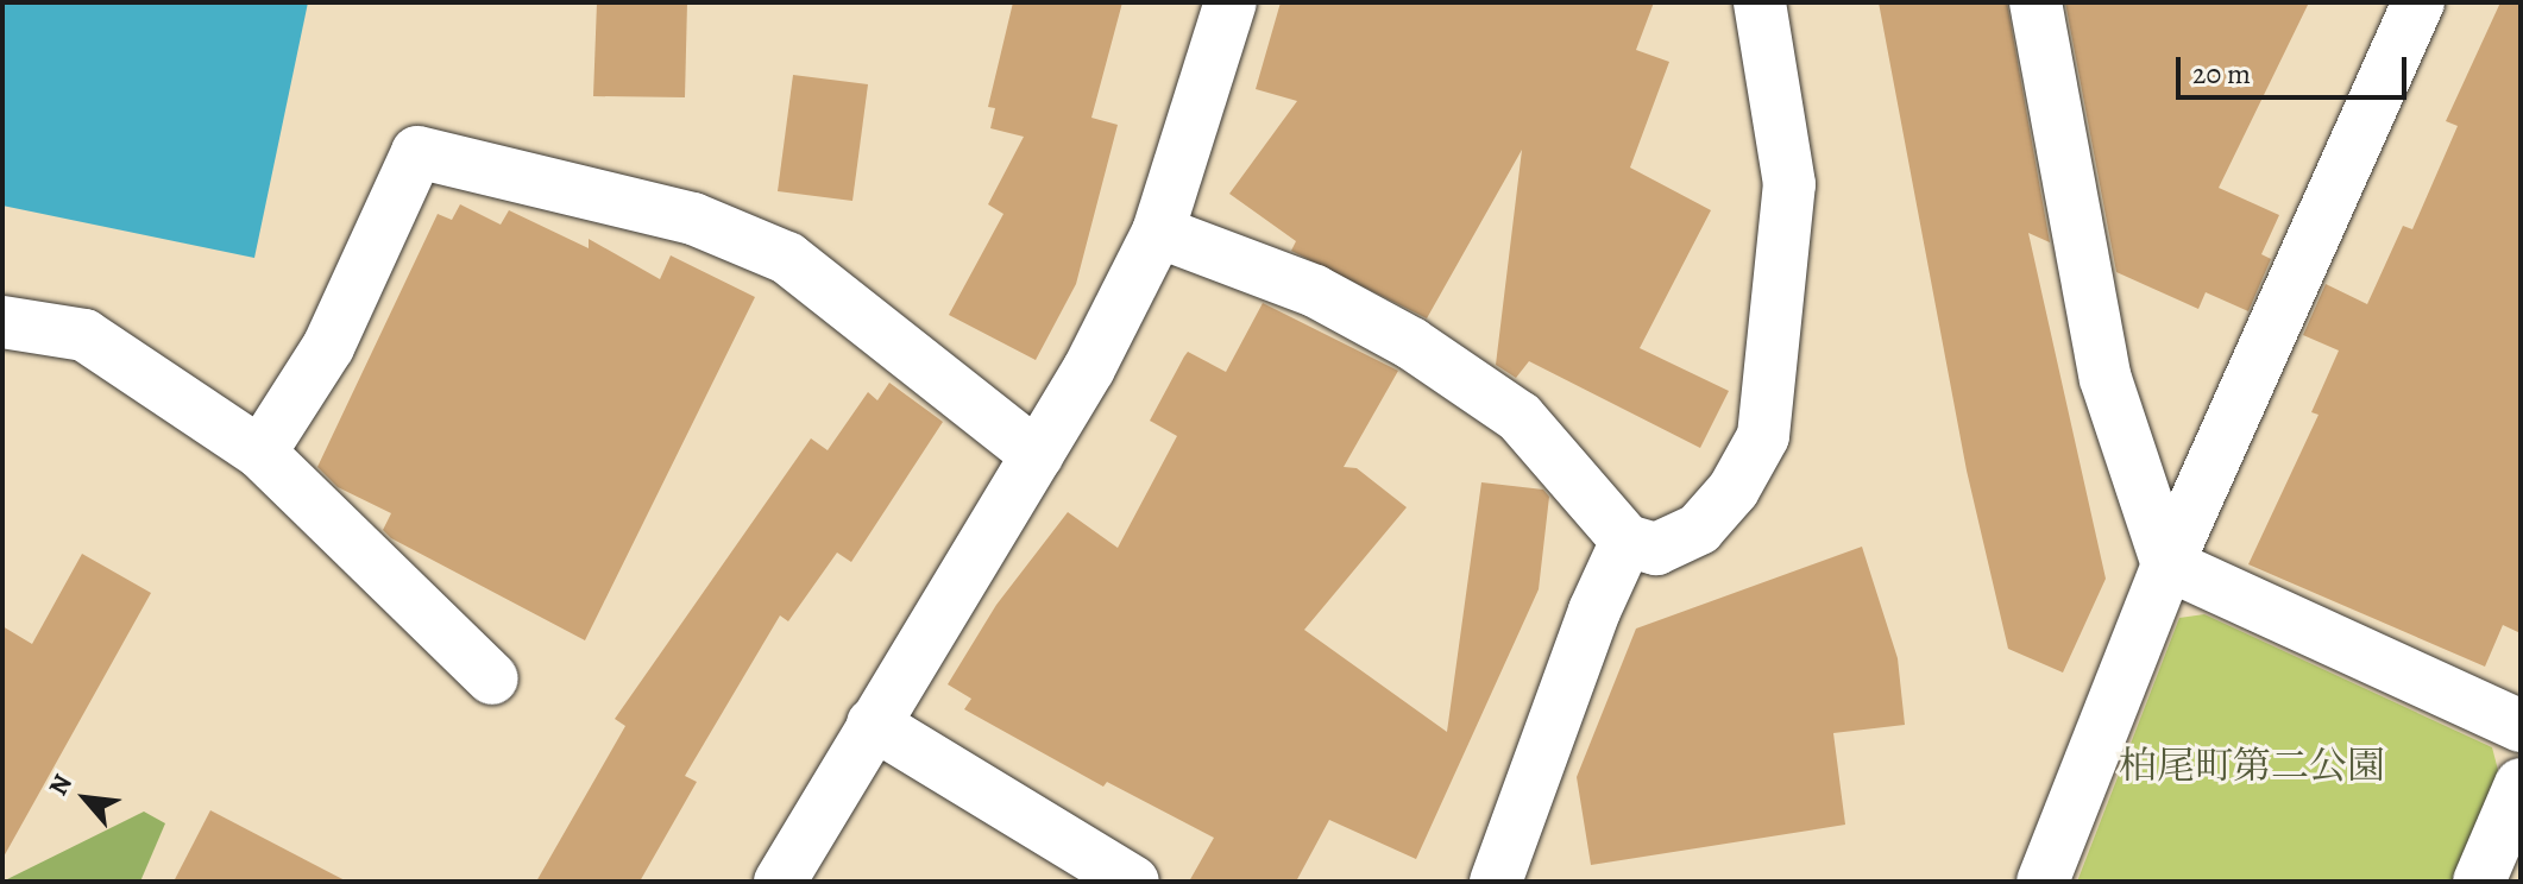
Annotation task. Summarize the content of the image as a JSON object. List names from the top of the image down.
{
  "parks": ["柏尾町第二公園"],
  "scale_bar": "20 m",
  "north": "top left"
}
